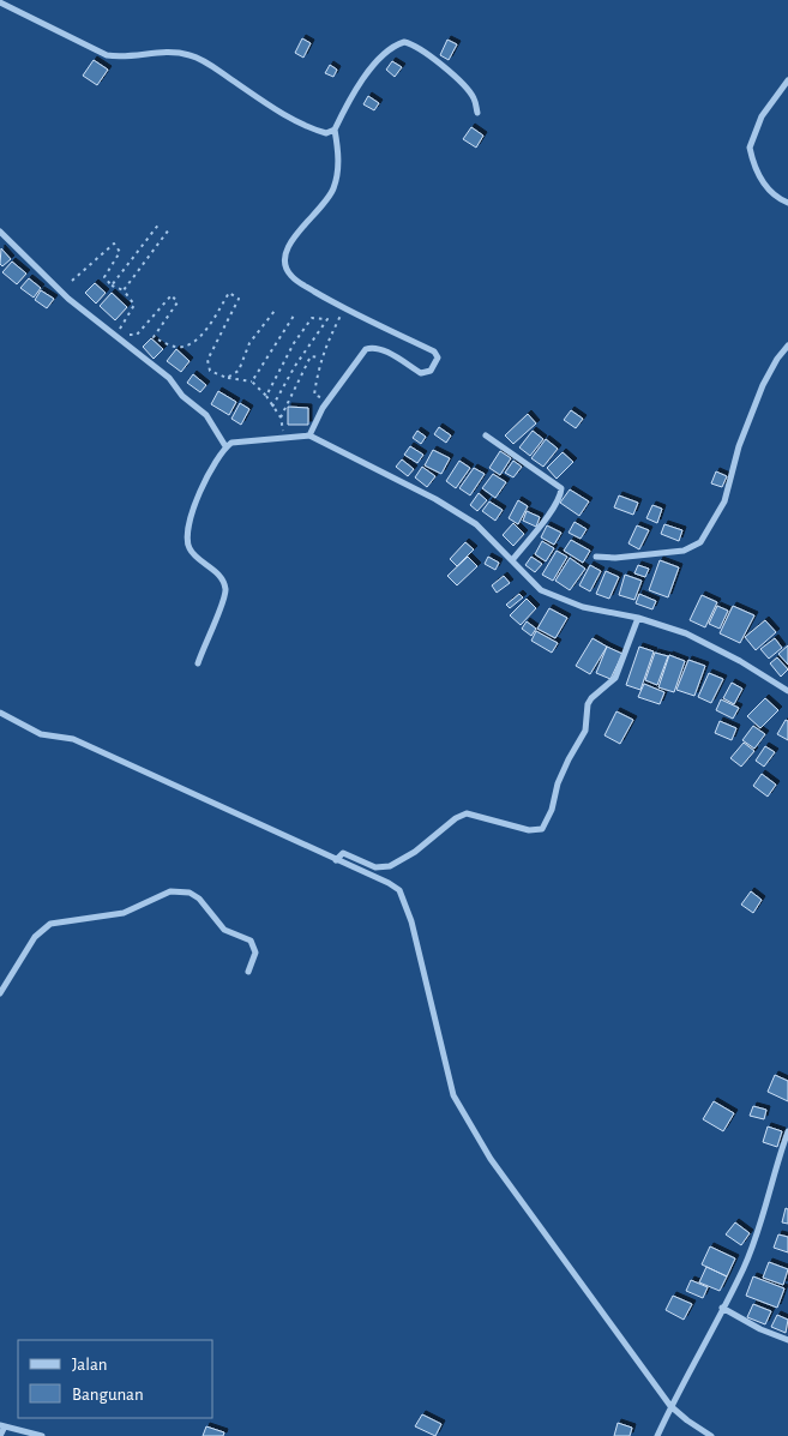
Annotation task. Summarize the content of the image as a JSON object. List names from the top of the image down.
{
  "legend": ["Jalan", "Bangunan"]
}
